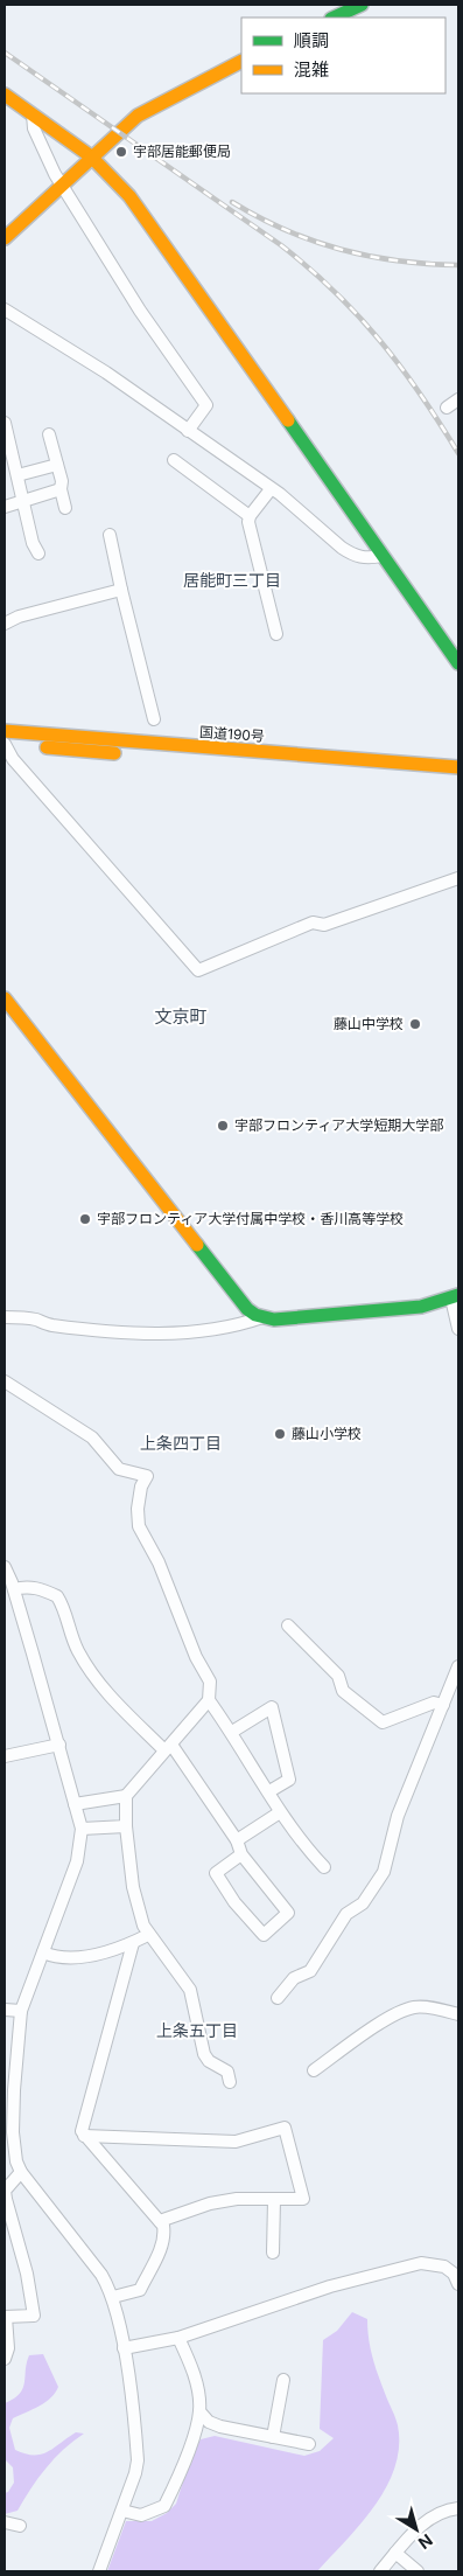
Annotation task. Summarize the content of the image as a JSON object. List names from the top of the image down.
{
  "streets": {
    "main road": ["国道190号"]
  },
  "districts": [
    "居能町三丁目",
    "文京町",
    "上条四丁目",
    "上条五丁目"
  ],
  "places": [
    "宇部居能郵便局",
    "藤山中学校",
    "宇部フロンティア大学短期大学部",
    "宇部フロンティア大学付属中学校・香川高等学校",
    "藤山小学校"
  ],
  "legend": ["順調", "混雑"],
  "north": "bottom right"
}
